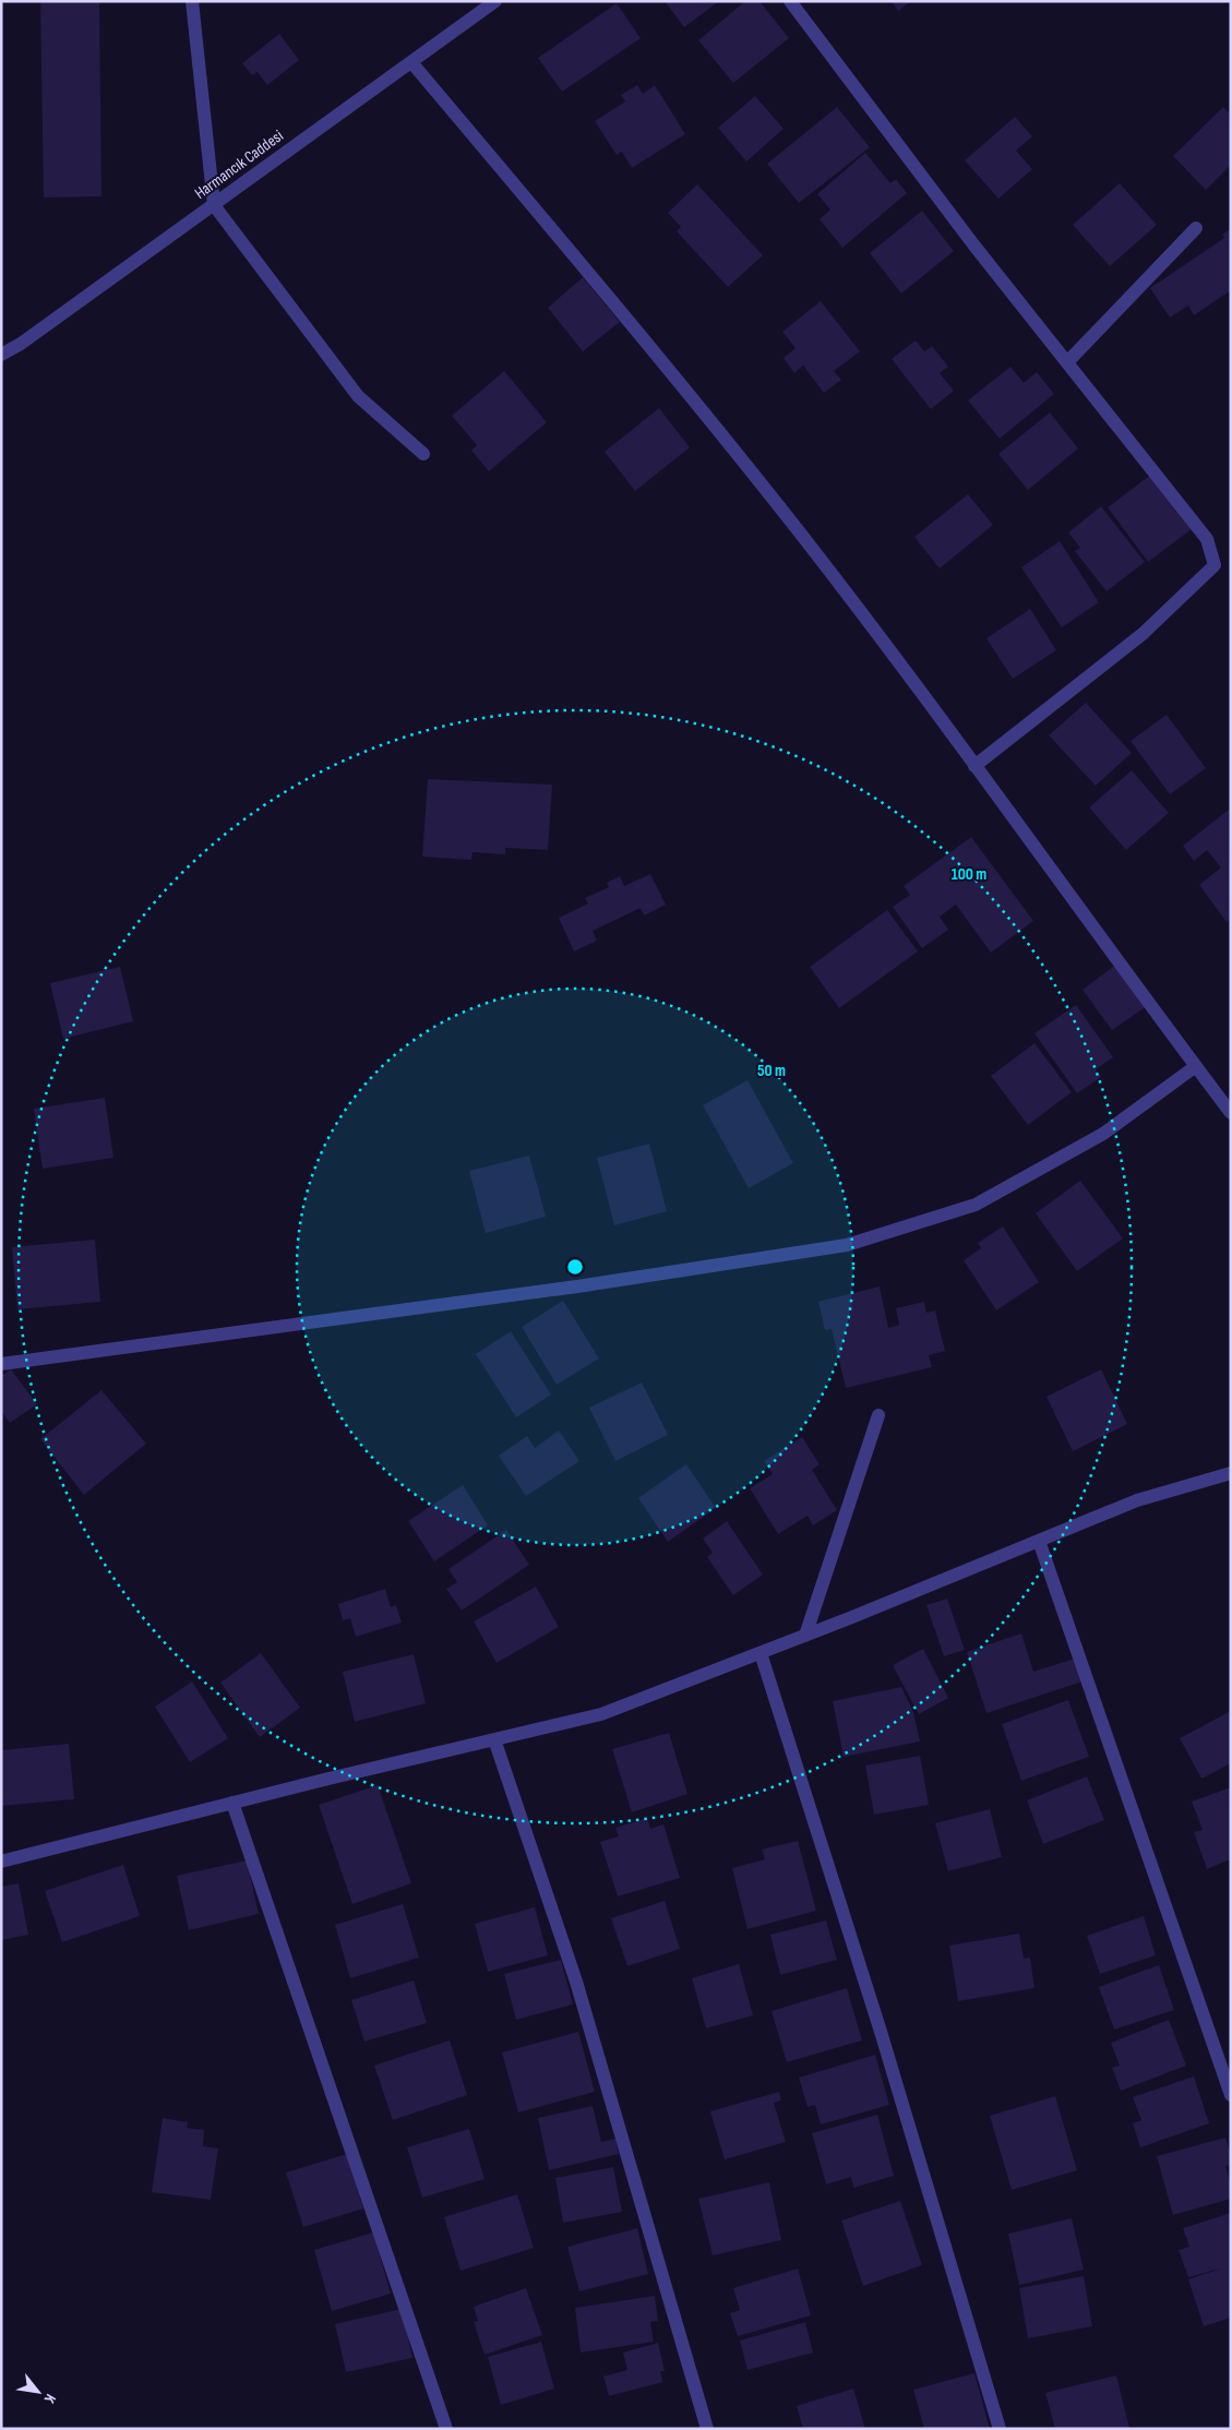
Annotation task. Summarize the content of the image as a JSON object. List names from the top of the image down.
{
  "streets": {
    "street": ["Harmancık Caddesi"]
  },
  "north": "bottom right",
  "rings": ["100 m", "50 m"]
}
